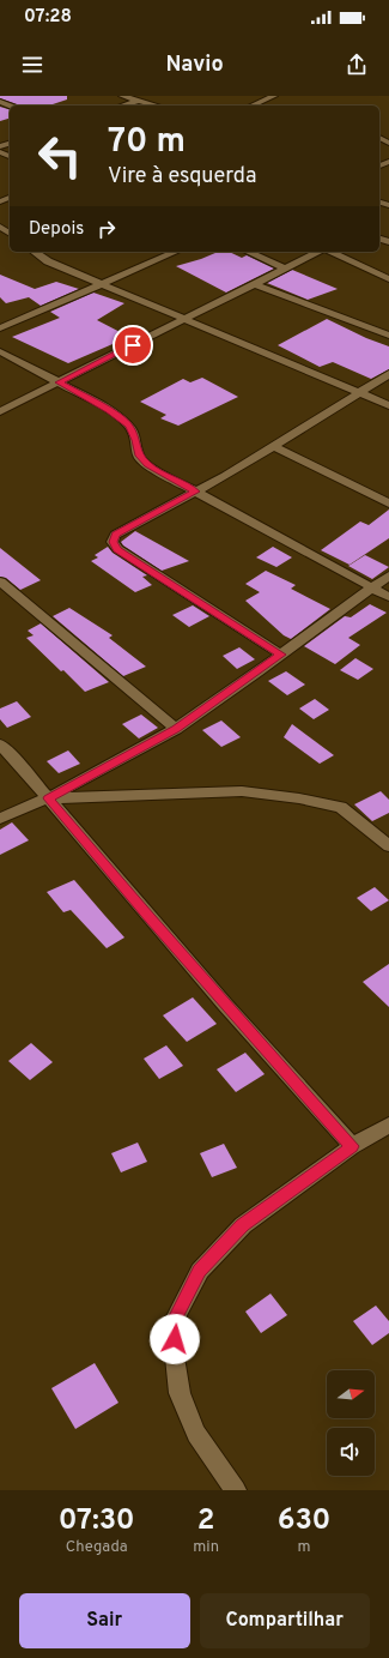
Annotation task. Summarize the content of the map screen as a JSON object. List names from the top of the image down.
{
  "north": "right",
  "page": {
    "status": "07:28",
    "header": "Navio",
    "turn": ["70 m", "Vire à esquerda"],
    "then": "Depois",
    "eta": [
      "07:30",
      "Chegada",
      "2",
      "min",
      "630",
      "m"
    ],
    "buttons": ["Sair", "Compartilhar"]
  }
}
